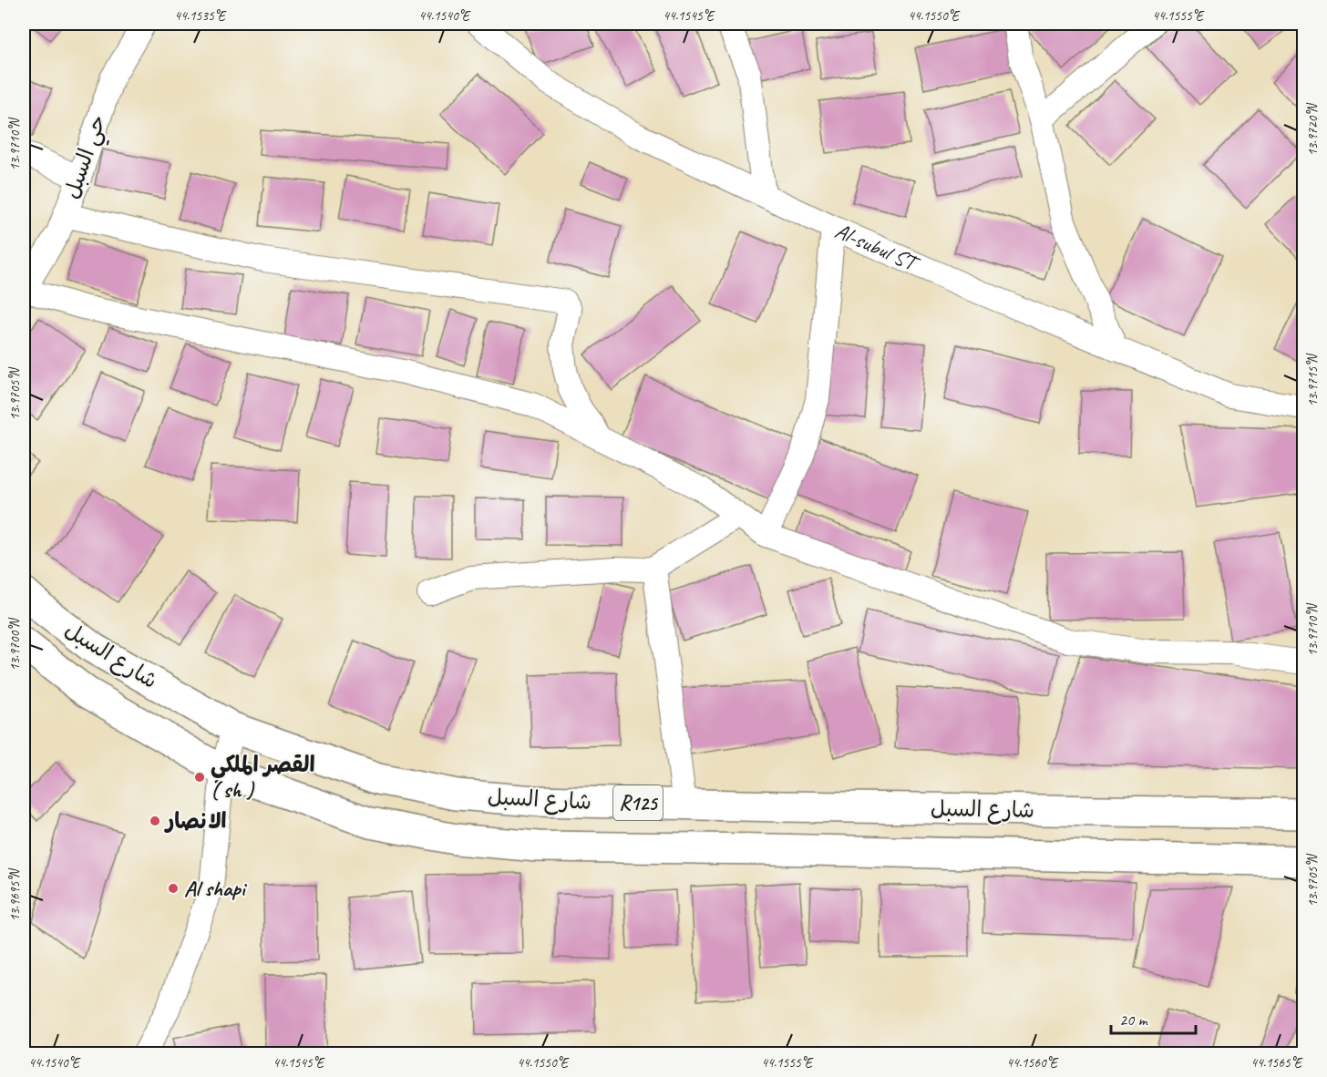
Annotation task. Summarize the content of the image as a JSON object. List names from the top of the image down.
{
  "streets": {
    "main road": ["شارع السبل", "R125"],
    "street": ["حي السبل", "Al-subul ST"]
  },
  "places": ["القصر الملكي ( sh )", "الانصار", "Al shapi"],
  "scale_bar": "20 m",
  "coordinates": [
    "44.1535°E",
    "44.1540°E",
    "44.1545°E",
    "44.1550°E",
    "44.1555°E",
    "13.9720°N",
    "13.9710°N",
    "13.9715°N",
    "13.9705°N",
    "13.9700°N",
    "13.9695°N",
    "44.1560°E",
    "44.1565°E"
  ]
}
